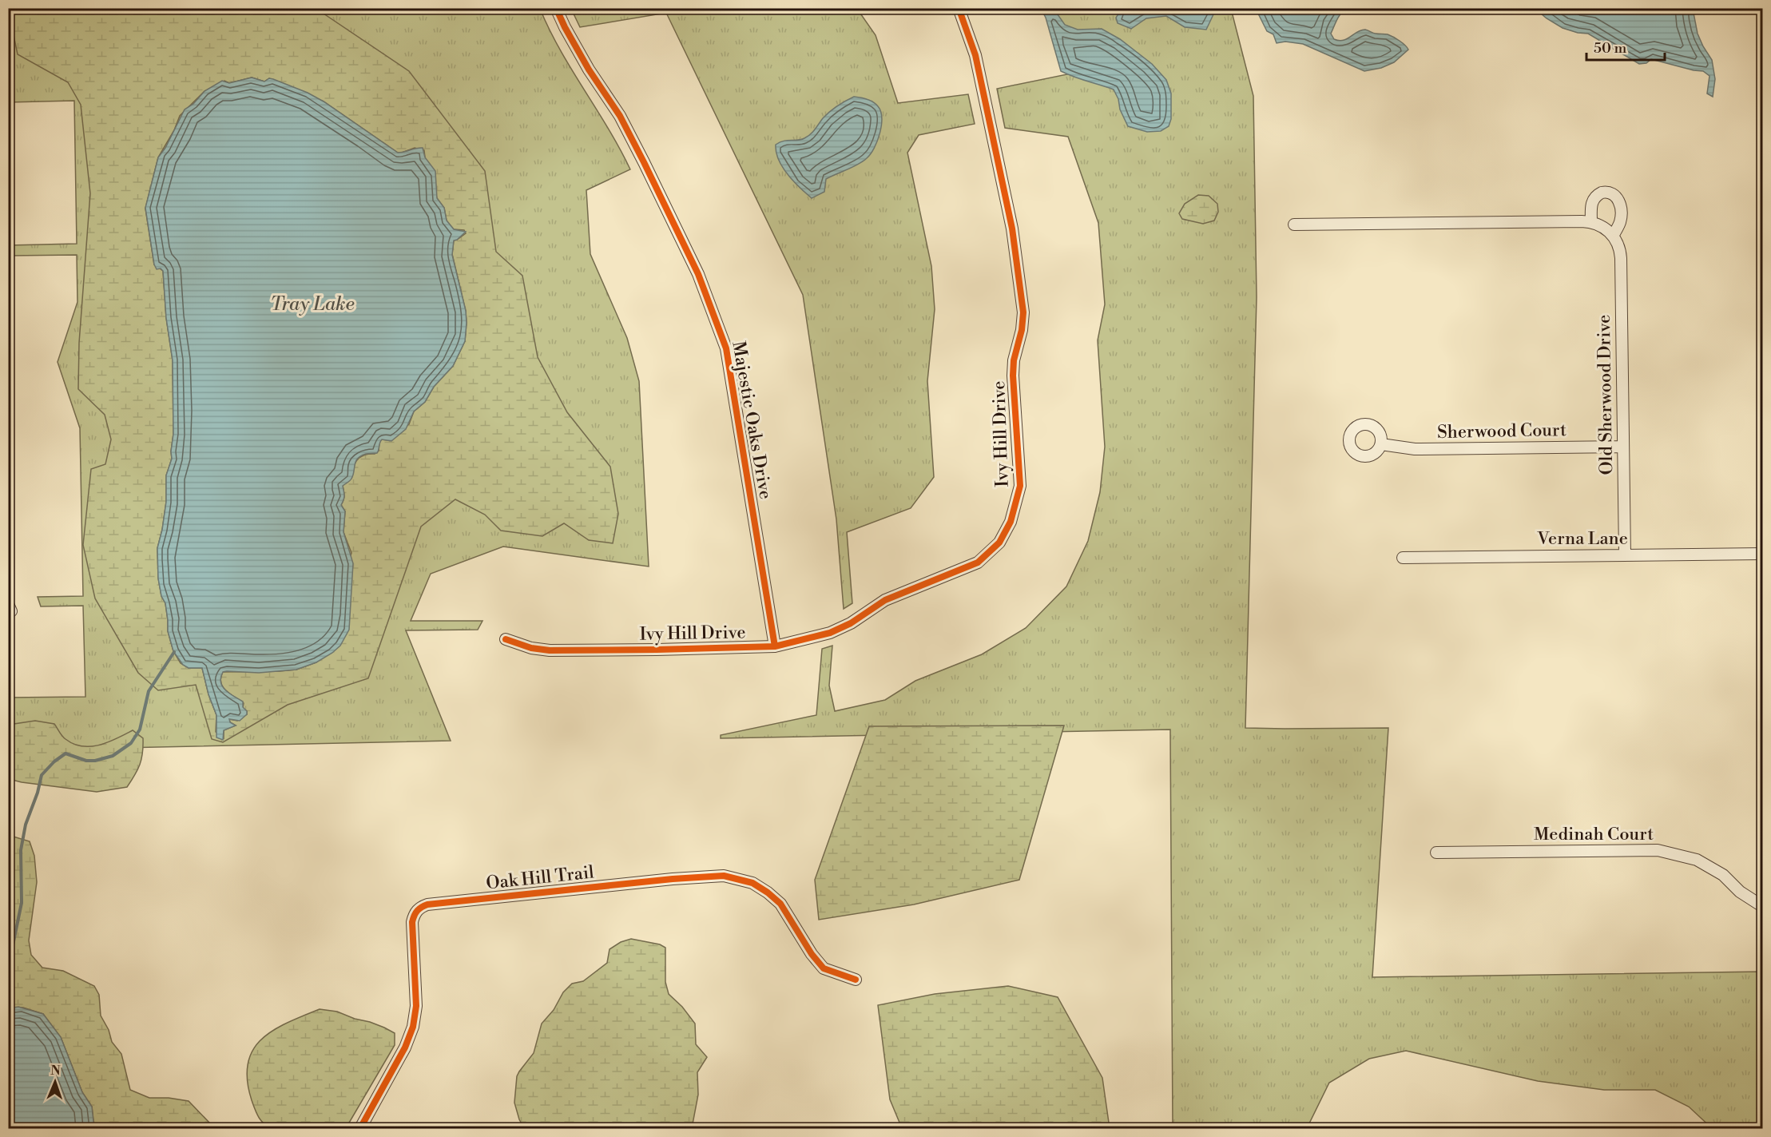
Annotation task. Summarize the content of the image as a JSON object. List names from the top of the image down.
{
  "streets": {
    "street": [
      "Old Sherwood Drive",
      "Majestic Oaks Drive",
      "Sherwood Court",
      "Ivy Hill Drive",
      "Verna Lane",
      "Medinah Court",
      "Oak Hill Trail"
    ]
  },
  "crossings": [
    ["Old Sherwood Drive", "Sherwood Court"],
    ["Old Sherwood Drive", "Verna Lane"],
    ["Majestic Oaks Drive", "Ivy Hill Drive"]
  ],
  "water": ["Tray Lake"],
  "scale_bar": "50 m",
  "north": "top"
}
